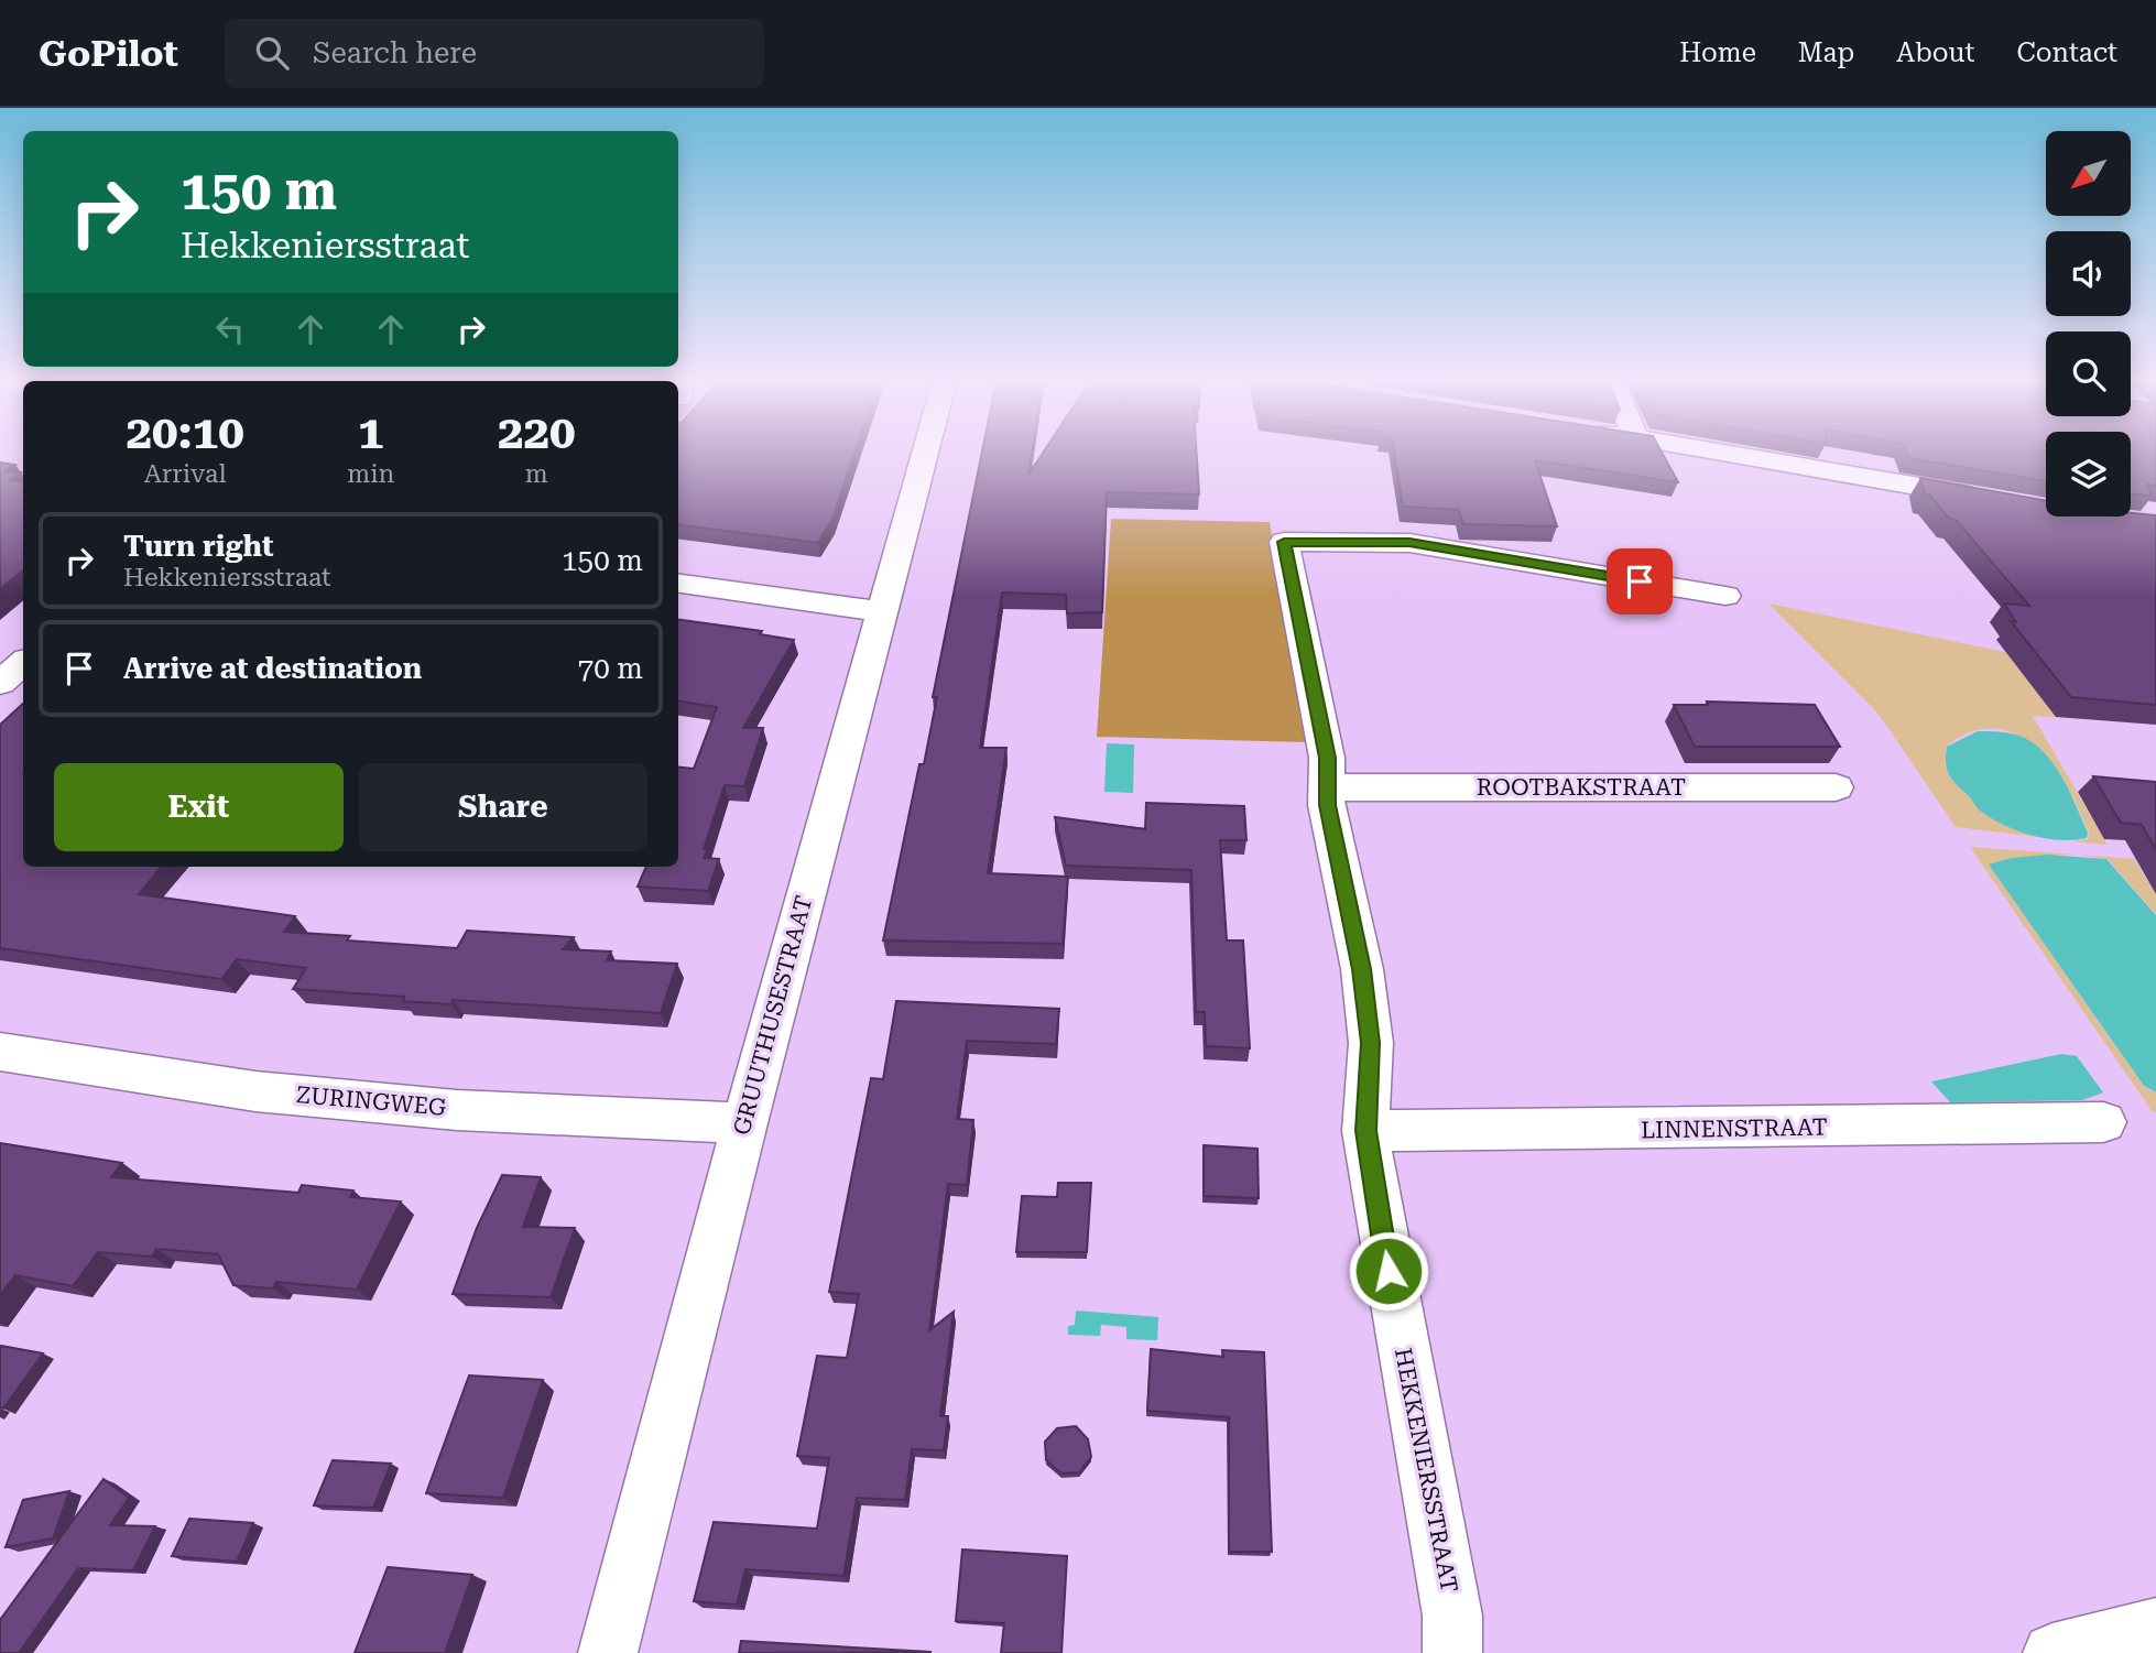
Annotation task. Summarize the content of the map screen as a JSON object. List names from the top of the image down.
{
  "streets": {
    "street": [
      "ROOTBAKSTRAAT",
      "GRUUTHUSESTRAAT",
      "ZURINGWEG",
      "LINNENSTRAAT",
      "HEKKENIERSSTRAAT"
    ]
  },
  "crossings": [
    ["ROOTBAKSTRAAT", "HEKKENIERSSTRAAT"],
    ["GRUUTHUSESTRAAT", "ZURINGWEG"],
    ["LINNENSTRAAT", "HEKKENIERSSTRAAT"]
  ],
  "north": "bottom left",
  "page": {
    "header": "GoPilot",
    "search": "Search here",
    "nav": [
      "Home",
      "Map",
      "About",
      "Contact"
    ],
    "turn": ["150 m", "Hekkeniersstraat"],
    "eta": [
      "20:10",
      "Arrival",
      "1",
      "min",
      "220",
      "m"
    ],
    "list": [
      {
        "name": "Turn right",
        "note": "Hekkeniersstraat",
        "value": "150 m"
      },
      {
        "name": "Arrive at destination",
        "value": "70 m"
      }
    ],
    "buttons": ["Exit", "Share"]
  }
}
